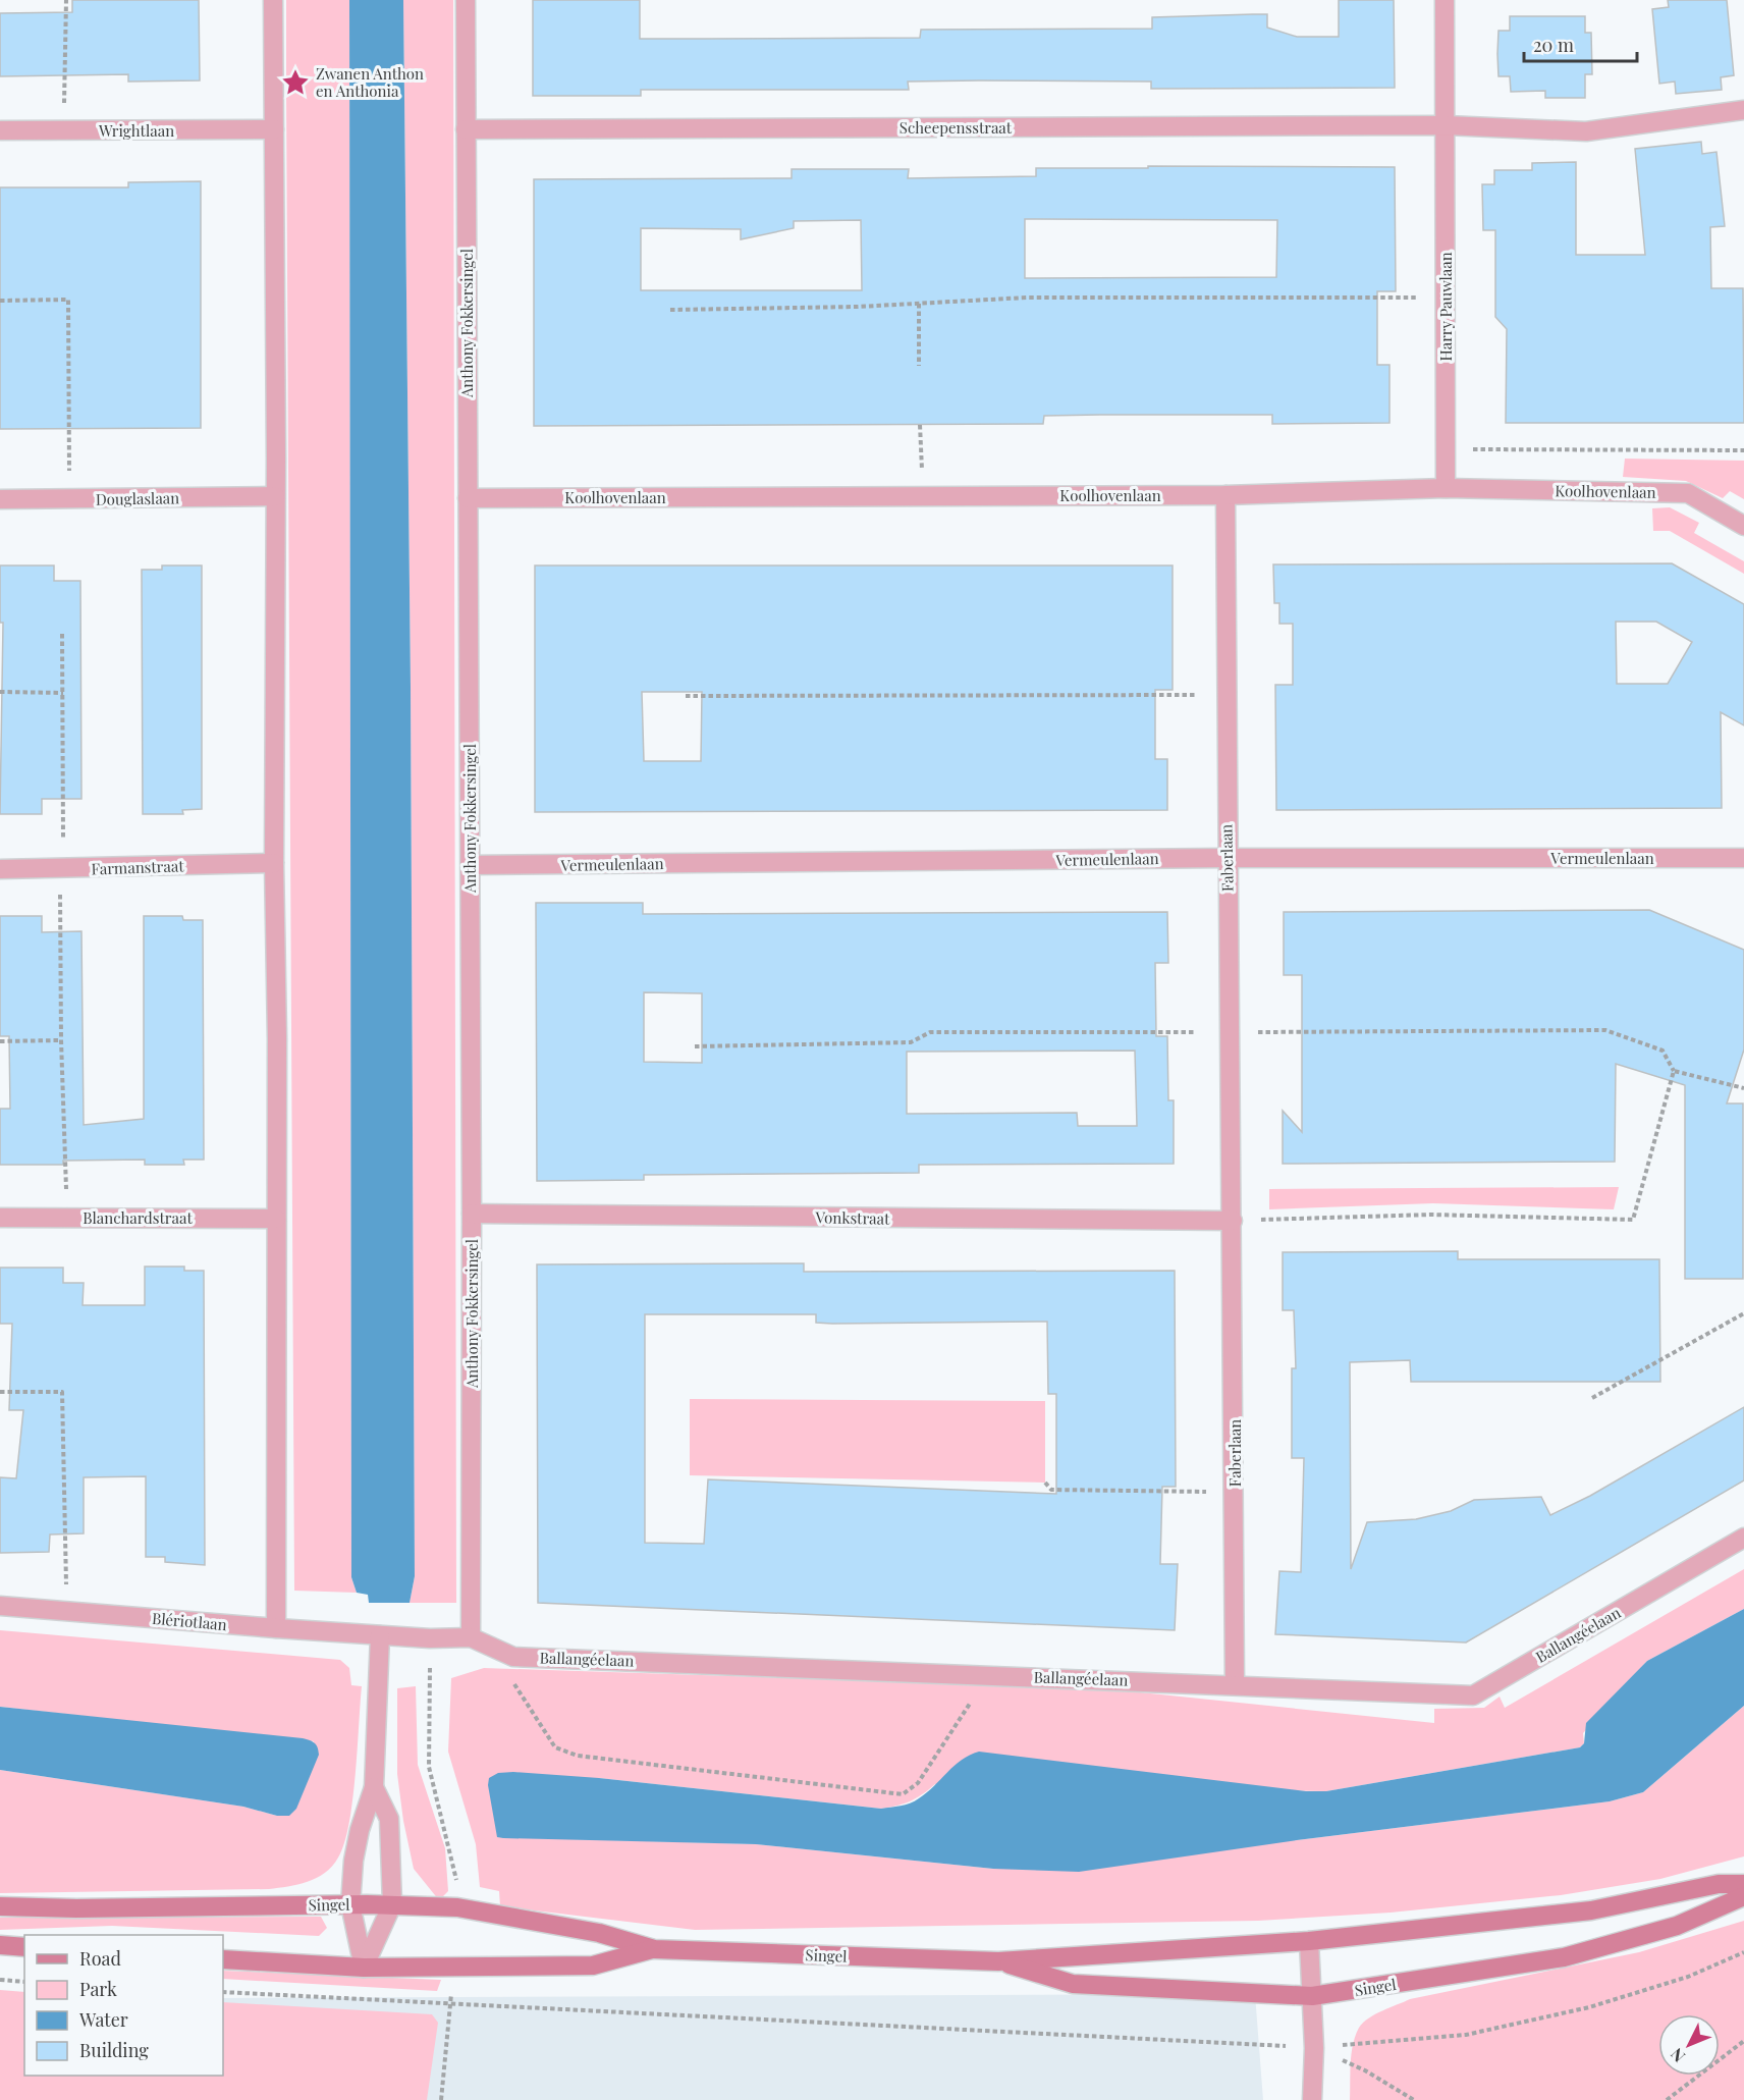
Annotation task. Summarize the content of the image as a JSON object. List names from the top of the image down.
{
  "streets": {
    "main road": ["Singel"],
    "street": [
      "Scheepensstraat",
      "Wrightlaan",
      "Harry Pauwlaan",
      "Anthony Fokkersingel",
      "Koolhovenlaan",
      "Douglaslaan",
      "Faberlaan",
      "Vermeulenlaan",
      "Farmanstraat",
      "Blanchardstraat",
      "Vonkstraat",
      "Blériotlaan",
      "Ballangéelaan"
    ]
  },
  "crossings": [
    ["Scheepensstraat", "Harry Pauwlaan"],
    ["Scheepensstraat", "Anthony Fokkersingel"],
    ["Harry Pauwlaan", "Koolhovenlaan"],
    ["Anthony Fokkersingel", "Koolhovenlaan"],
    ["Anthony Fokkersingel", "Vermeulenlaan"],
    ["Anthony Fokkersingel", "Vonkstraat"],
    ["Anthony Fokkersingel", "Ballangéelaan"],
    ["Koolhovenlaan", "Faberlaan"],
    ["Faberlaan", "Vermeulenlaan"],
    ["Faberlaan", "Vonkstraat"],
    ["Faberlaan", "Ballangéelaan"],
    ["Blériotlaan", "Ballangéelaan"]
  ],
  "places": {
    "place": ["Zwanen Anthon en Anthonia"]
  },
  "legend": [
    "Road",
    "Park",
    "Water",
    "Building"
  ],
  "scale_bar": "20 m",
  "north": "bottom left"
}
